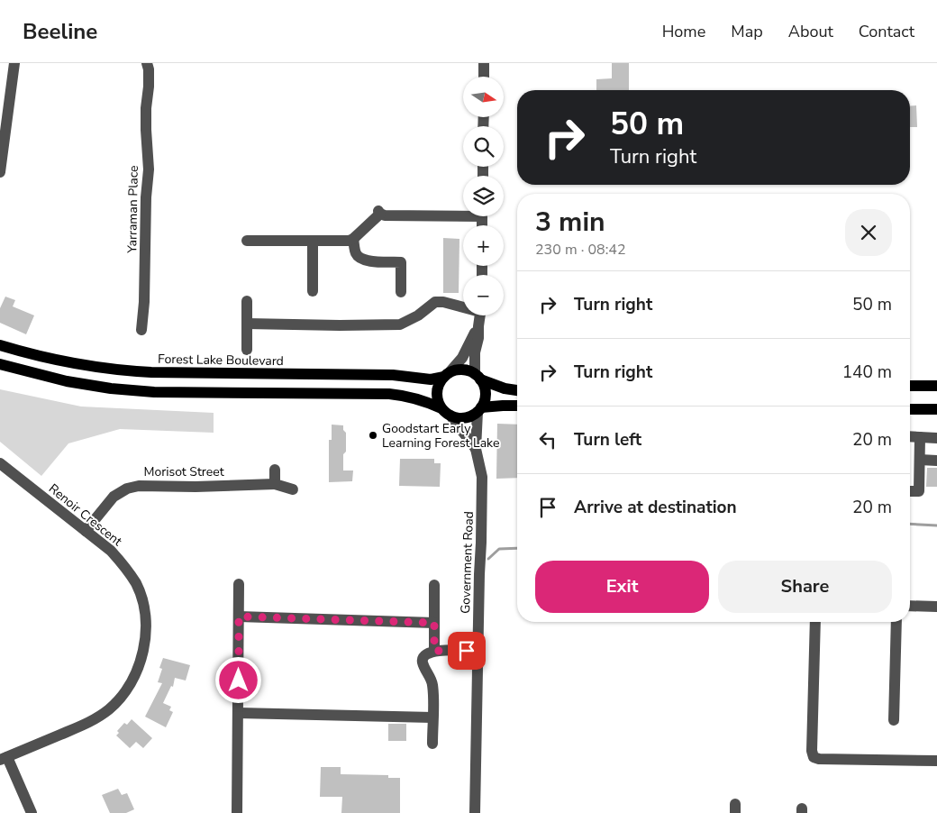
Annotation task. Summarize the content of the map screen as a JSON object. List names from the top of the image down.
{
  "streets": {
    "main road": ["Forest Lake Boulevard"],
    "street": [
      "Yarraman Place",
      "Morisot Street",
      "Renoir Crescent",
      "Government Road"
    ]
  },
  "crossings": [
    ["Forest Lake Boulevard", "Government Road"],
    ["Morisot Street", "Renoir Crescent"]
  ],
  "places": ["Goodstart Early Learning Forest Lake"],
  "north": "right",
  "page": {
    "header": "Beeline",
    "nav": [
      "Home",
      "Map",
      "About",
      "Contact"
    ],
    "map_buttons": ["+", "−"],
    "turn": ["50 m", "Turn right"],
    "heading": ["3 min", "230 m · 08:42"],
    "list": [
      {
        "name": "Turn right",
        "value": "50 m"
      },
      {
        "name": "Turn right",
        "value": "140 m"
      },
      {
        "name": "Turn left",
        "value": "20 m"
      },
      {
        "name": "Arrive at destination",
        "value": "20 m"
      }
    ],
    "buttons": ["Exit", "Share"]
  }
}
